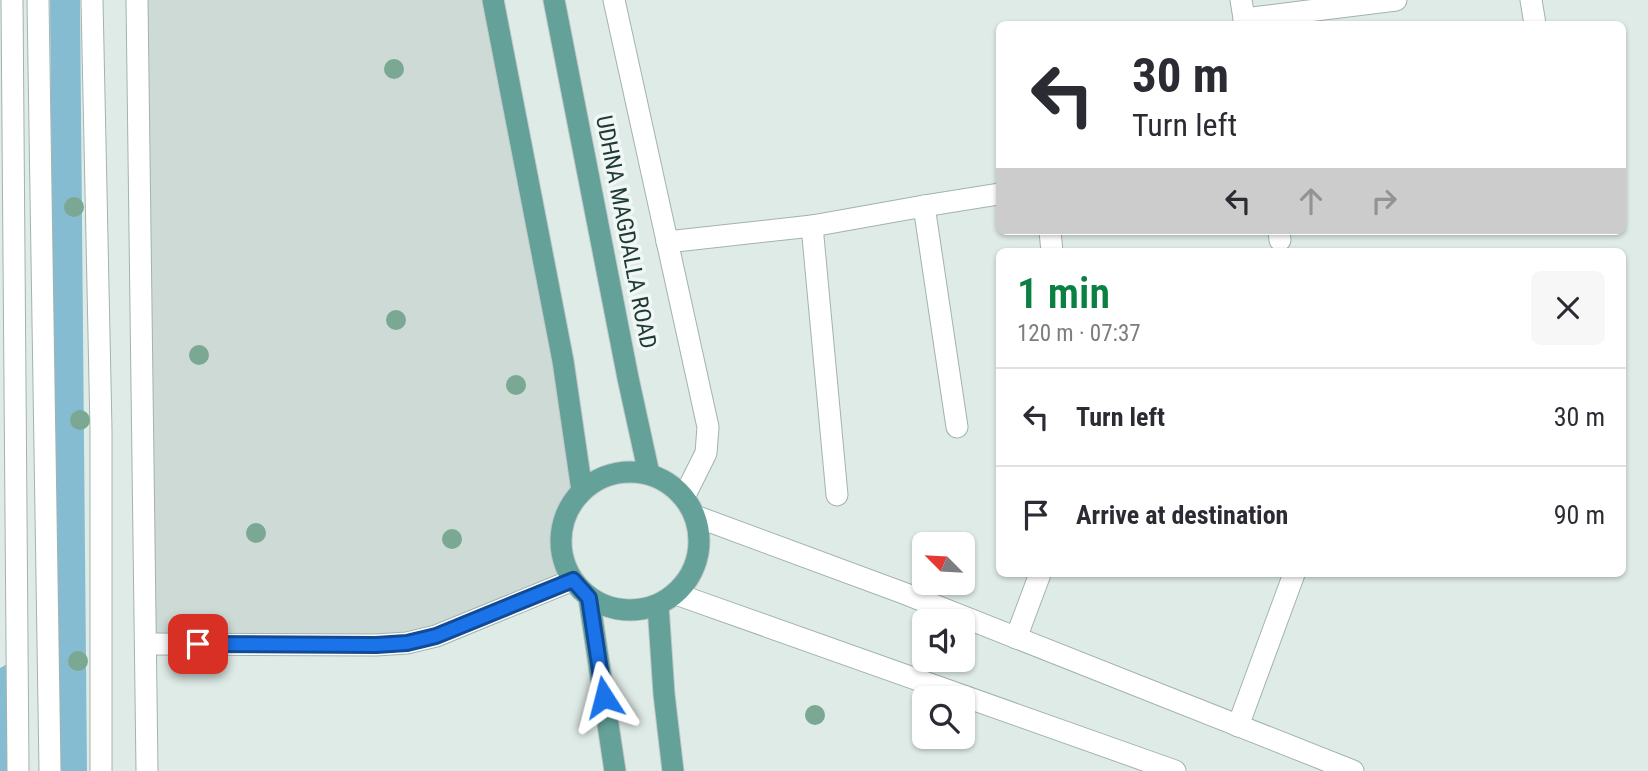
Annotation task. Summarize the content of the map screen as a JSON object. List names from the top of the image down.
{
  "streets": {
    "main road": ["UDHNA MAGDALLA ROAD"]
  },
  "north": "top left",
  "page": {
    "turn": ["30 m", "Turn left"],
    "heading": ["1 min", "120 m · 07:37"],
    "list": [
      {
        "name": "Turn left",
        "value": "30 m"
      },
      {
        "name": "Arrive at destination",
        "value": "90 m"
      }
    ]
  }
}
